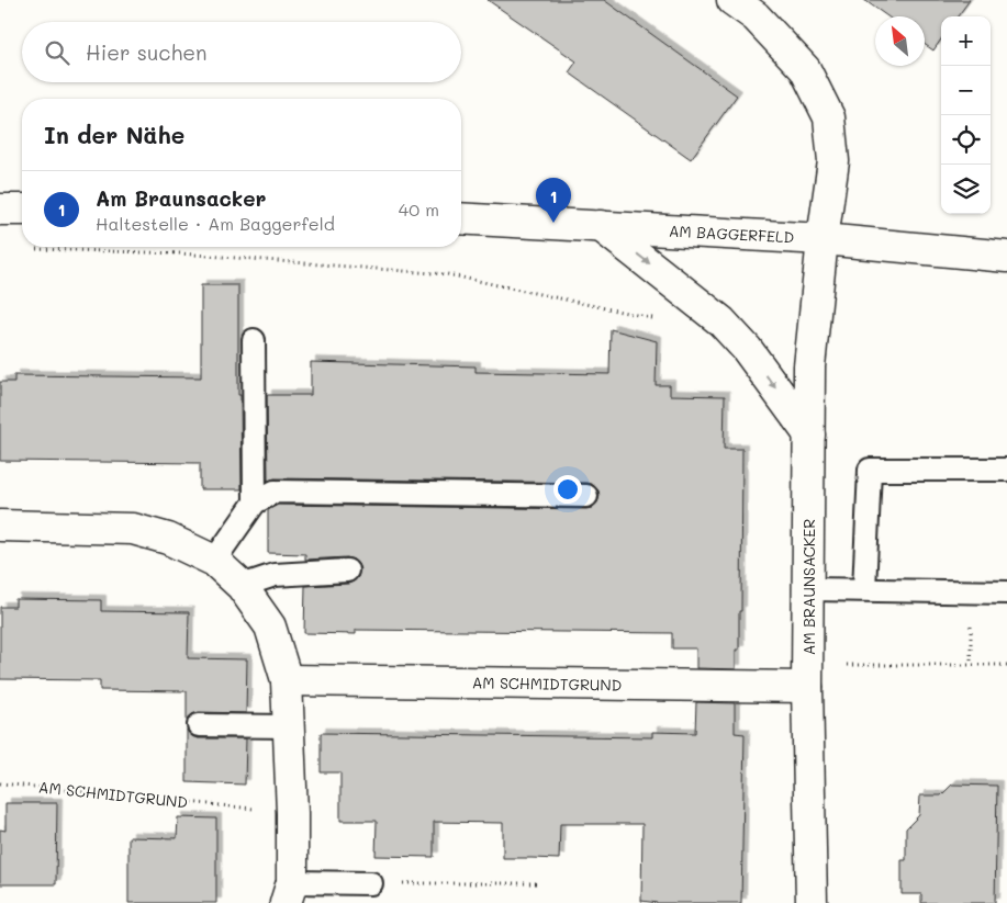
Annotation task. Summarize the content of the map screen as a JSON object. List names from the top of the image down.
{
  "streets": {
    "street": ["AM BAGGERFELD", "AM BRAUNSACKER", "AM SCHMIDTGRUND"]
  },
  "crossings": [
    ["AM BAGGERFELD", "AM BRAUNSACKER"],
    ["AM BRAUNSACKER", "AM SCHMIDTGRUND"]
  ],
  "north": "top left",
  "page": {
    "map_buttons": ["+", "−"],
    "search": "Hier suchen",
    "heading": "In der Nähe",
    "list": [
      {
        "mark": "1",
        "name": "Am Braunsacker",
        "note": "Haltestelle · Am Baggerfeld",
        "value": "40 m"
      }
    ],
    "pins": "1"
  }
}
